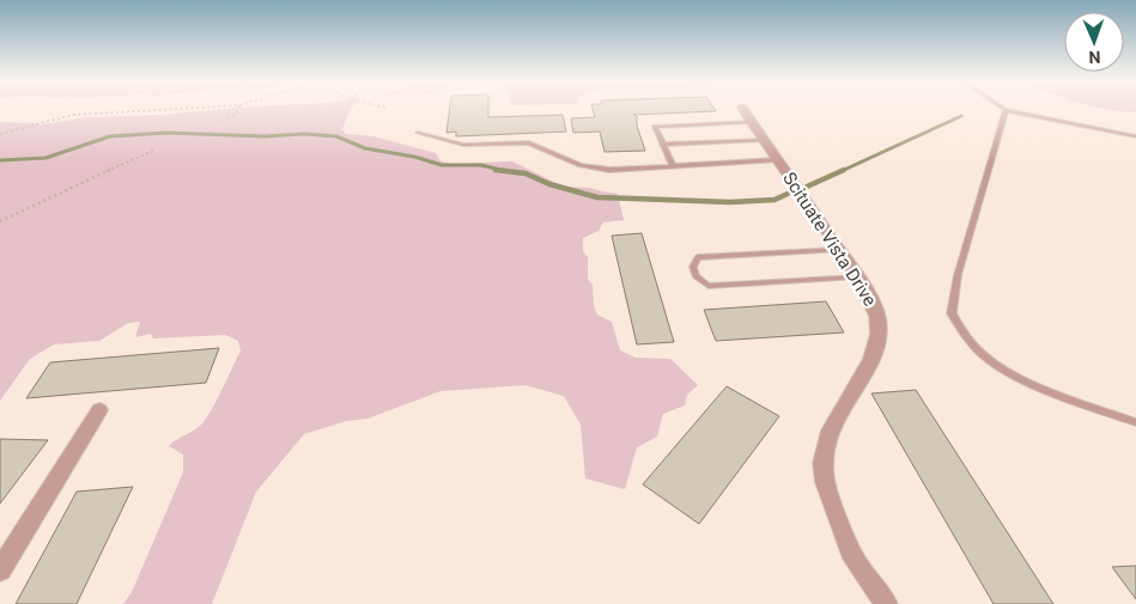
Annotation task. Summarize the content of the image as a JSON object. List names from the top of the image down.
{
  "streets": {
    "street": ["Scituate Vista Drive"]
  },
  "north": "bottom"
}
